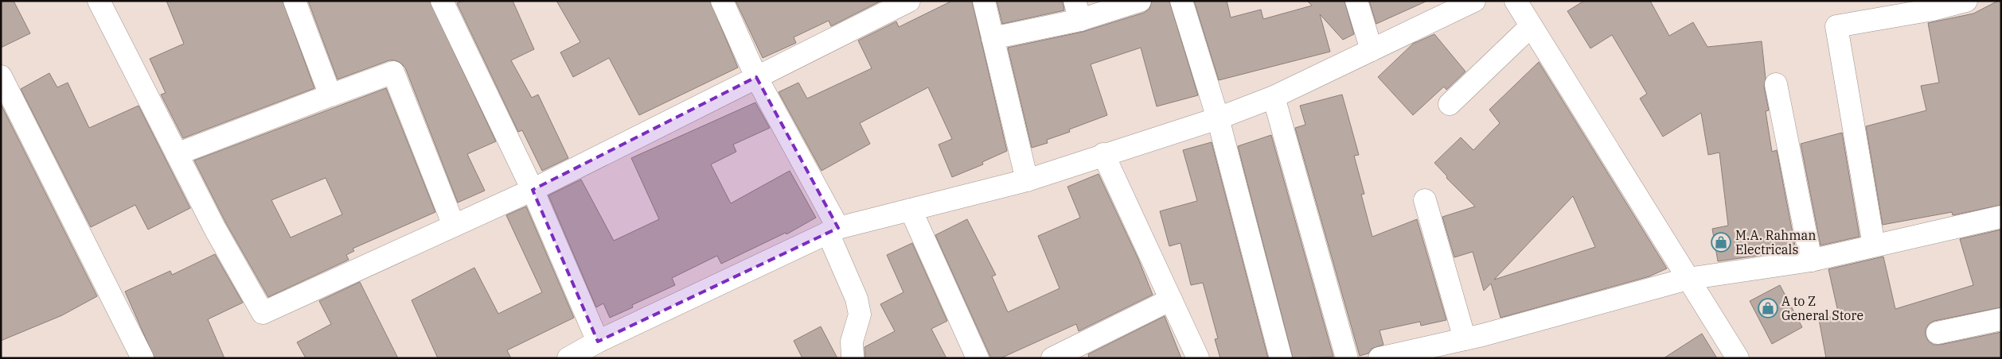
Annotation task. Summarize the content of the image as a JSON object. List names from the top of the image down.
{
  "places": {
    "shop": ["M.A. Rahman Electricals", "A to Z General Store"]
  }
}
